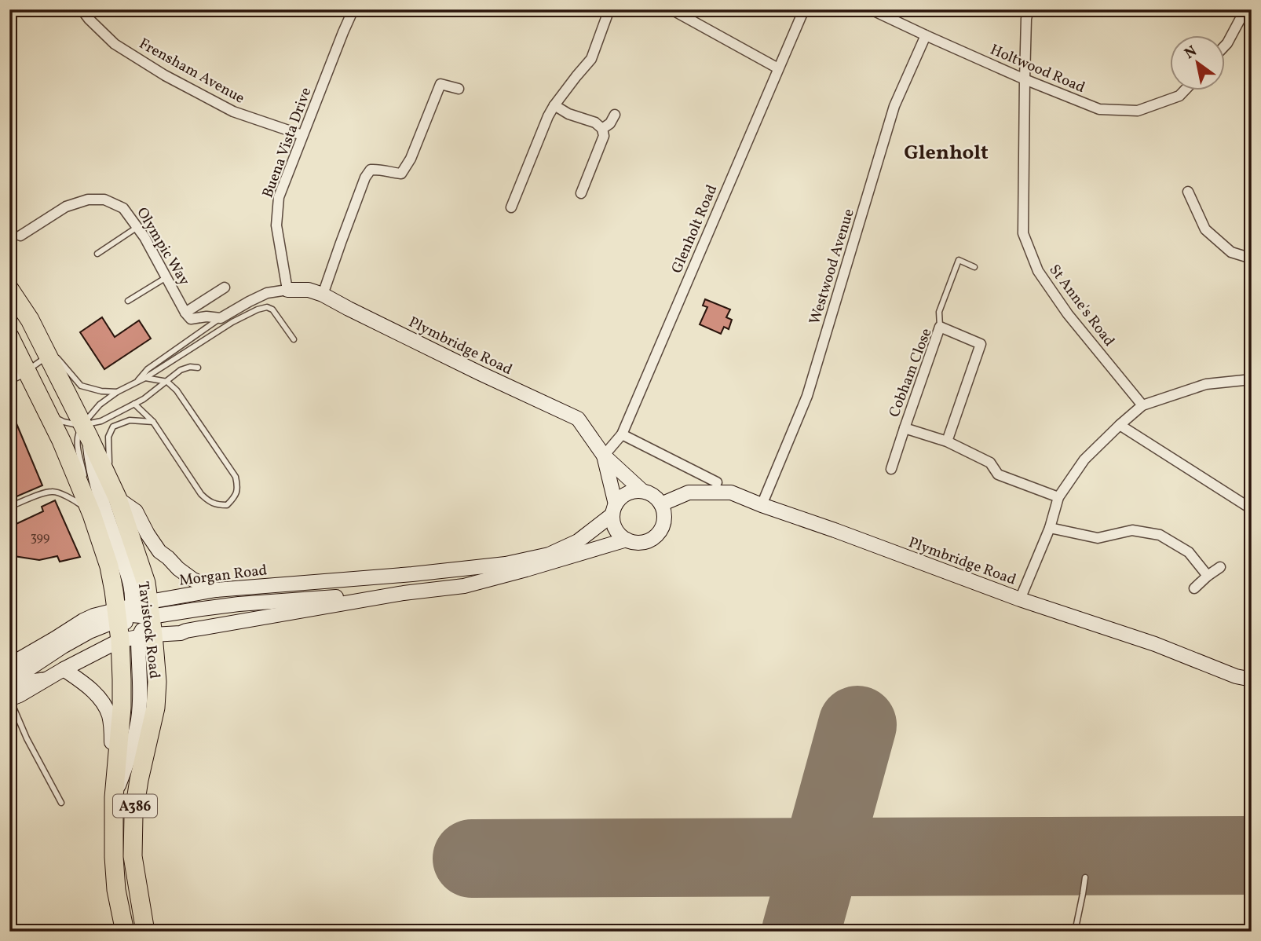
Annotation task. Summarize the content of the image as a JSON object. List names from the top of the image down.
{
  "streets": {
    "highway": ["Tavistock Road", "A386"],
    "main road": ["Plymbridge Road", "Morgan Road"],
    "street": [
      "Holtwood Road",
      "Frensham Avenue",
      "Buena Vista Drive",
      "Glenholt Road",
      "Olympic Way",
      "Westwood Avenue",
      "St Anne's Road",
      "Cobham Close"
    ]
  },
  "crossings": [
    ["Holtwood Road", "Westwood Avenue"],
    ["Holtwood Road", "St Anne's Road"],
    ["Frensham Avenue", "Buena Vista Drive"],
    ["Buena Vista Drive", "Plymbridge Road"],
    ["Glenholt Road", "Plymbridge Road"],
    ["Westwood Avenue", "Plymbridge Road"],
    ["Plymbridge Road", "Morgan Road"],
    ["Morgan Road", "Tavistock Road"]
  ],
  "districts": ["Glenholt"],
  "house_numbers": ["399"],
  "north": "top left"
}
